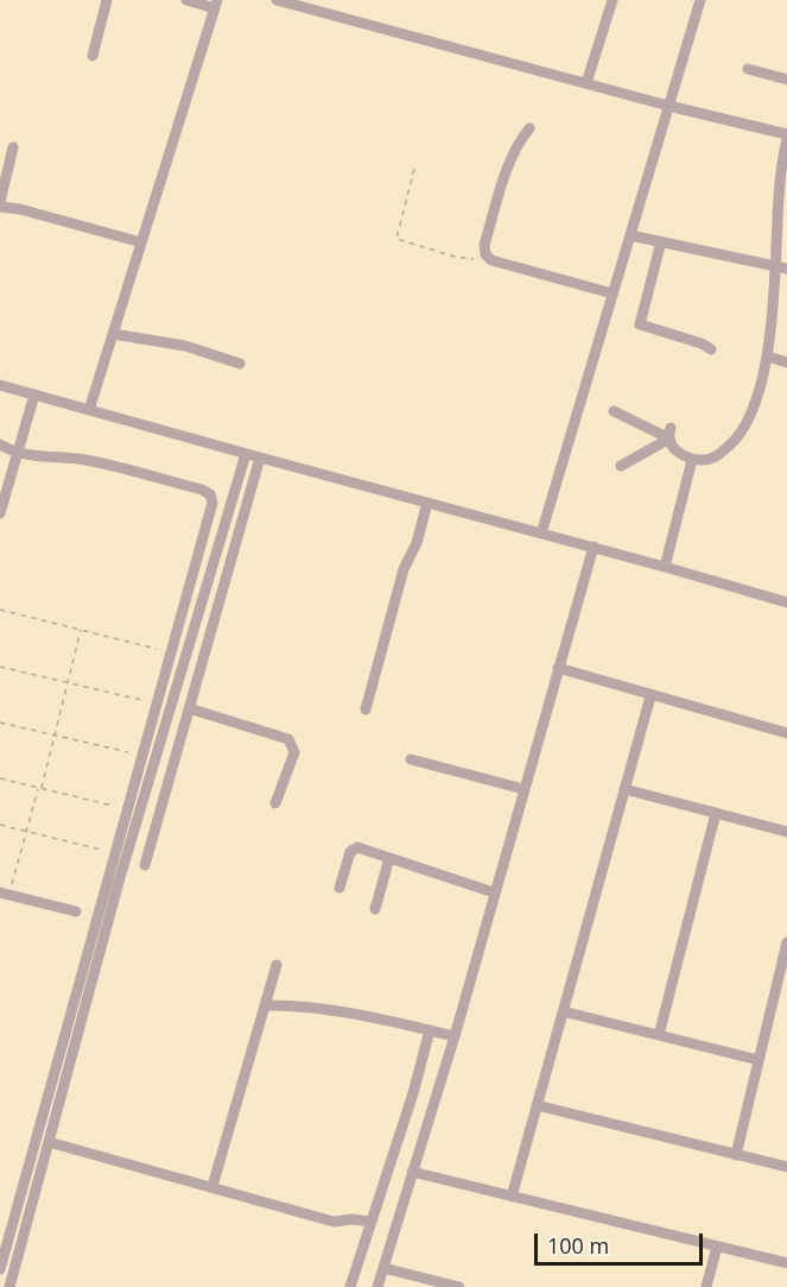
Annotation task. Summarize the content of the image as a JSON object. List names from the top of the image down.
{
  "scale_bar": "100 m"
}
